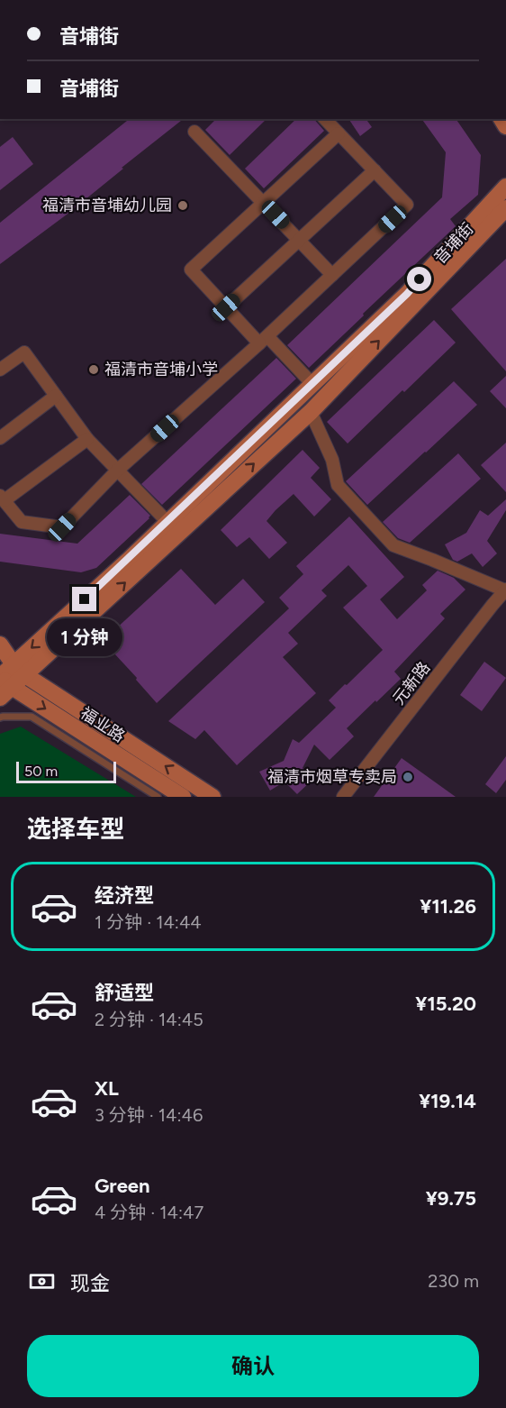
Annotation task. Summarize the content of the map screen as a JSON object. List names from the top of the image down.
{
  "streets": {
    "street": ["音埔街", "元新路", "福业路"]
  },
  "crossings": [
    ["音埔街", "福业路"]
  ],
  "places": ["福清市音埔幼儿园", "福清市音埔小学", "福清市烟草专卖局"],
  "scale_bar": "50 m",
  "page": {
    "banner": ["音埔街", "音埔街"],
    "bubble": "1 分钟",
    "scale": "50 m",
    "heading": "选择车型",
    "list": [
      {
        "name": "经济型",
        "note": "1 分钟 · 14:44",
        "value": "¥11.26"
      },
      {
        "name": "舒适型",
        "note": "2 分钟 · 14:45",
        "value": "¥15.20"
      },
      {
        "name": "XL",
        "note": "3 分钟 · 14:46",
        "value": "¥19.14"
      },
      {
        "name": "Green",
        "note": "4 分钟 · 14:47",
        "value": "¥9.75"
      }
    ],
    "pay": ["现金", "230 m"],
    "buttons": "确认"
  }
}
